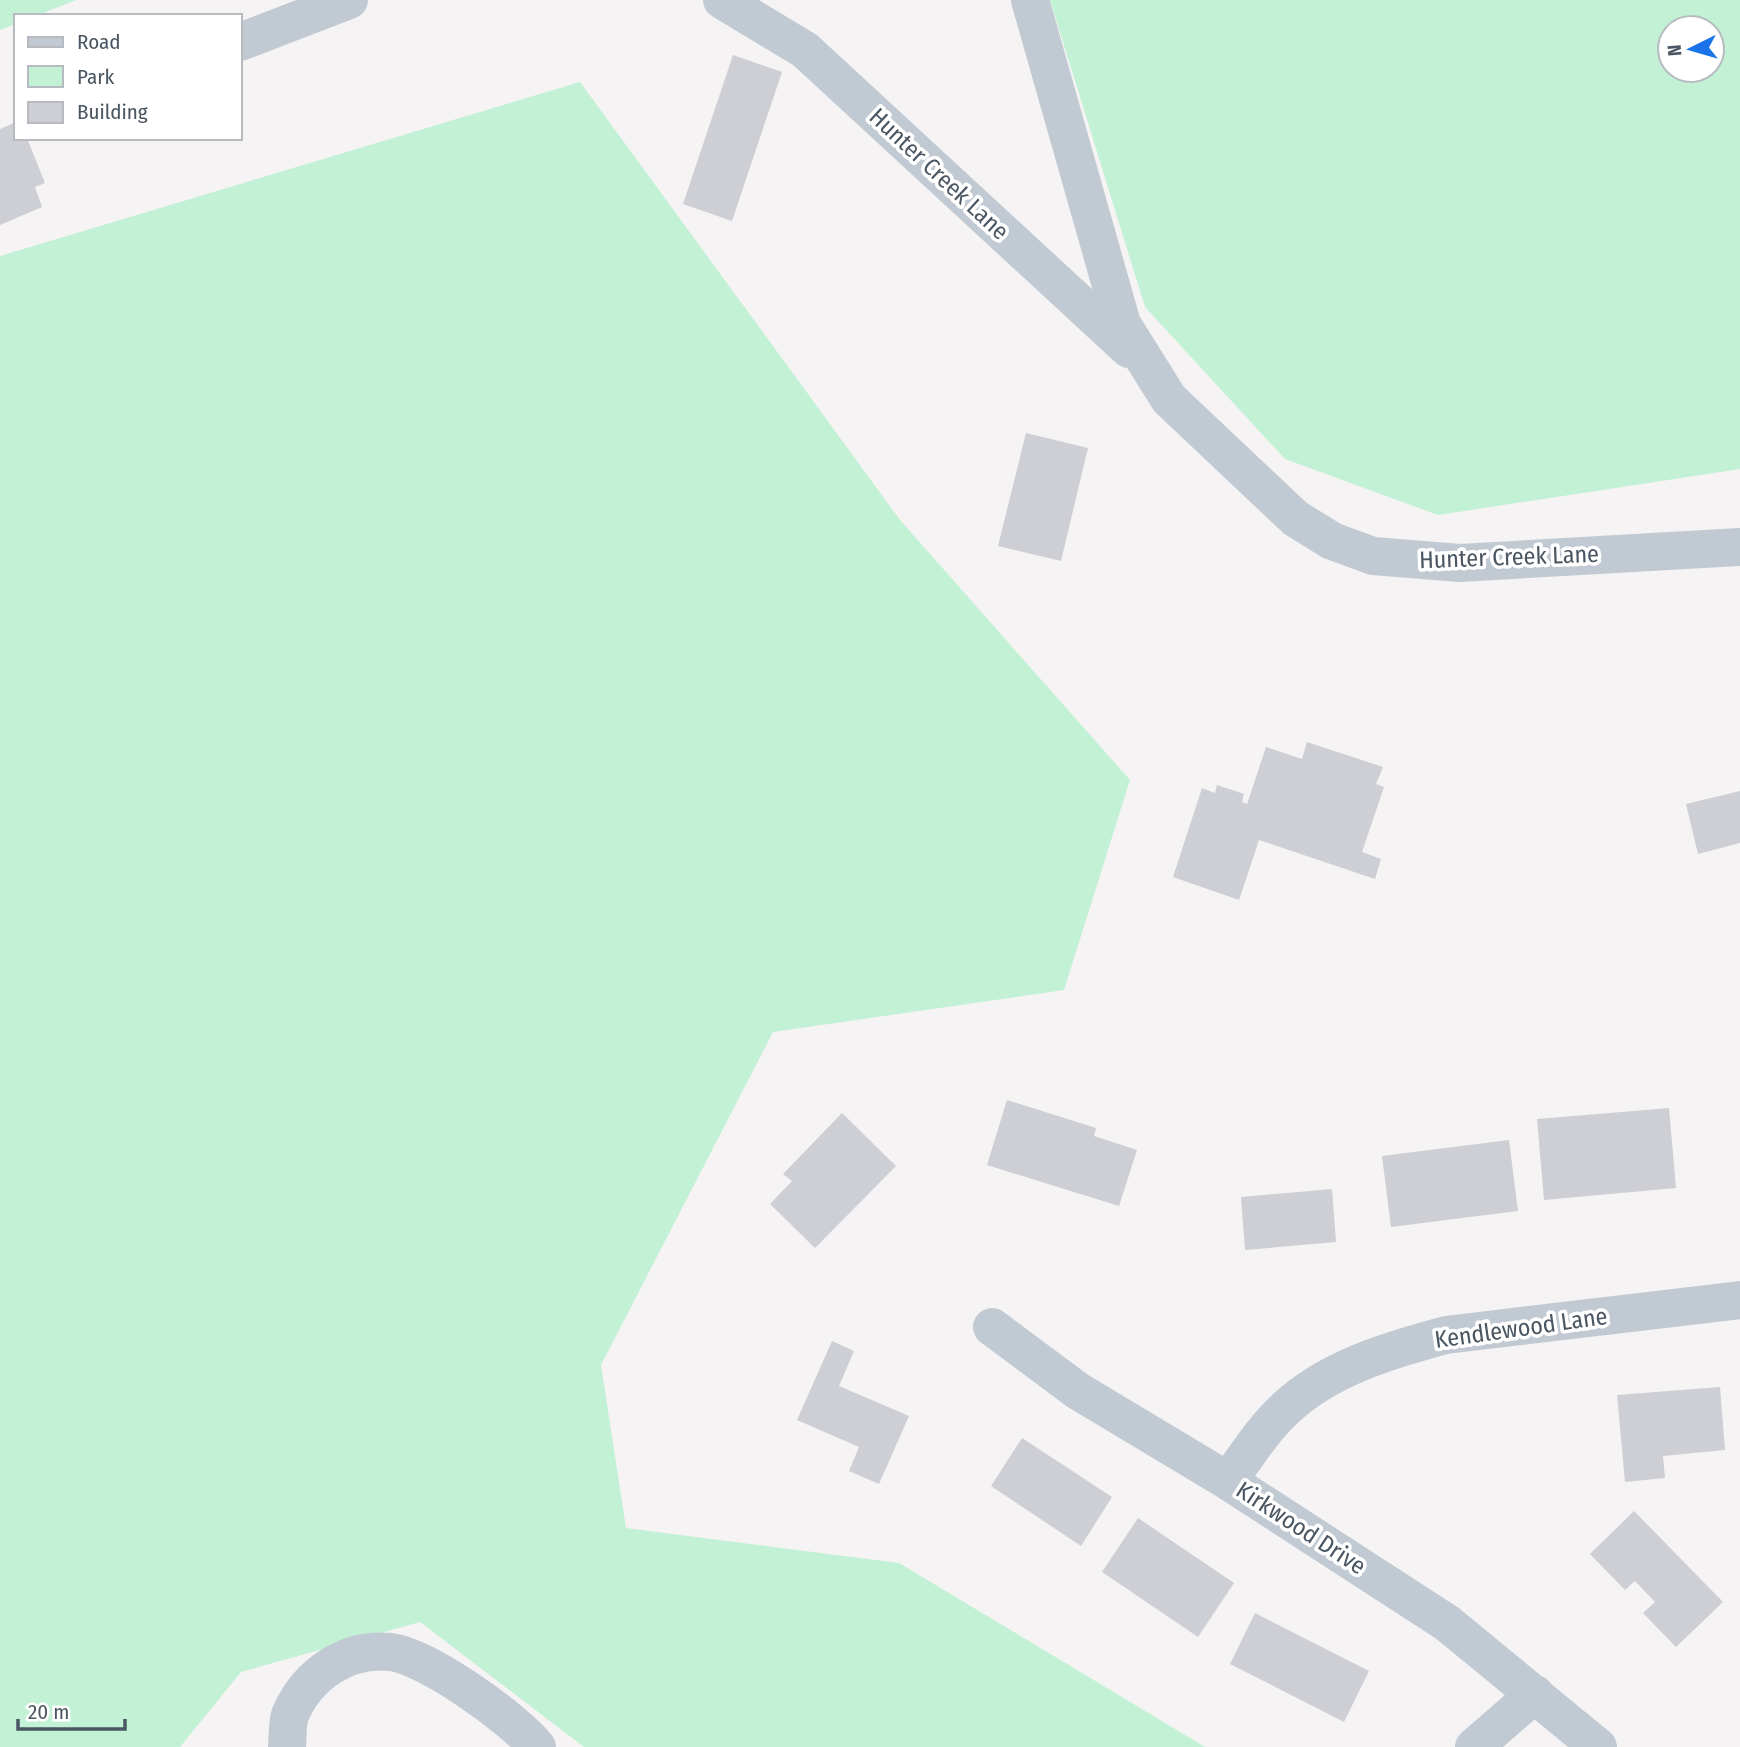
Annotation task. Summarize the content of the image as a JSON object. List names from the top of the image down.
{
  "streets": {
    "street": ["Hunter Creek Lane", "Kendlewood Lane", "Kirkwood Drive"]
  },
  "crossings": [
    ["Kendlewood Lane", "Kirkwood Drive"]
  ],
  "legend": ["Road", "Park", "Building"],
  "scale_bar": "20 m",
  "north": "left"
}
